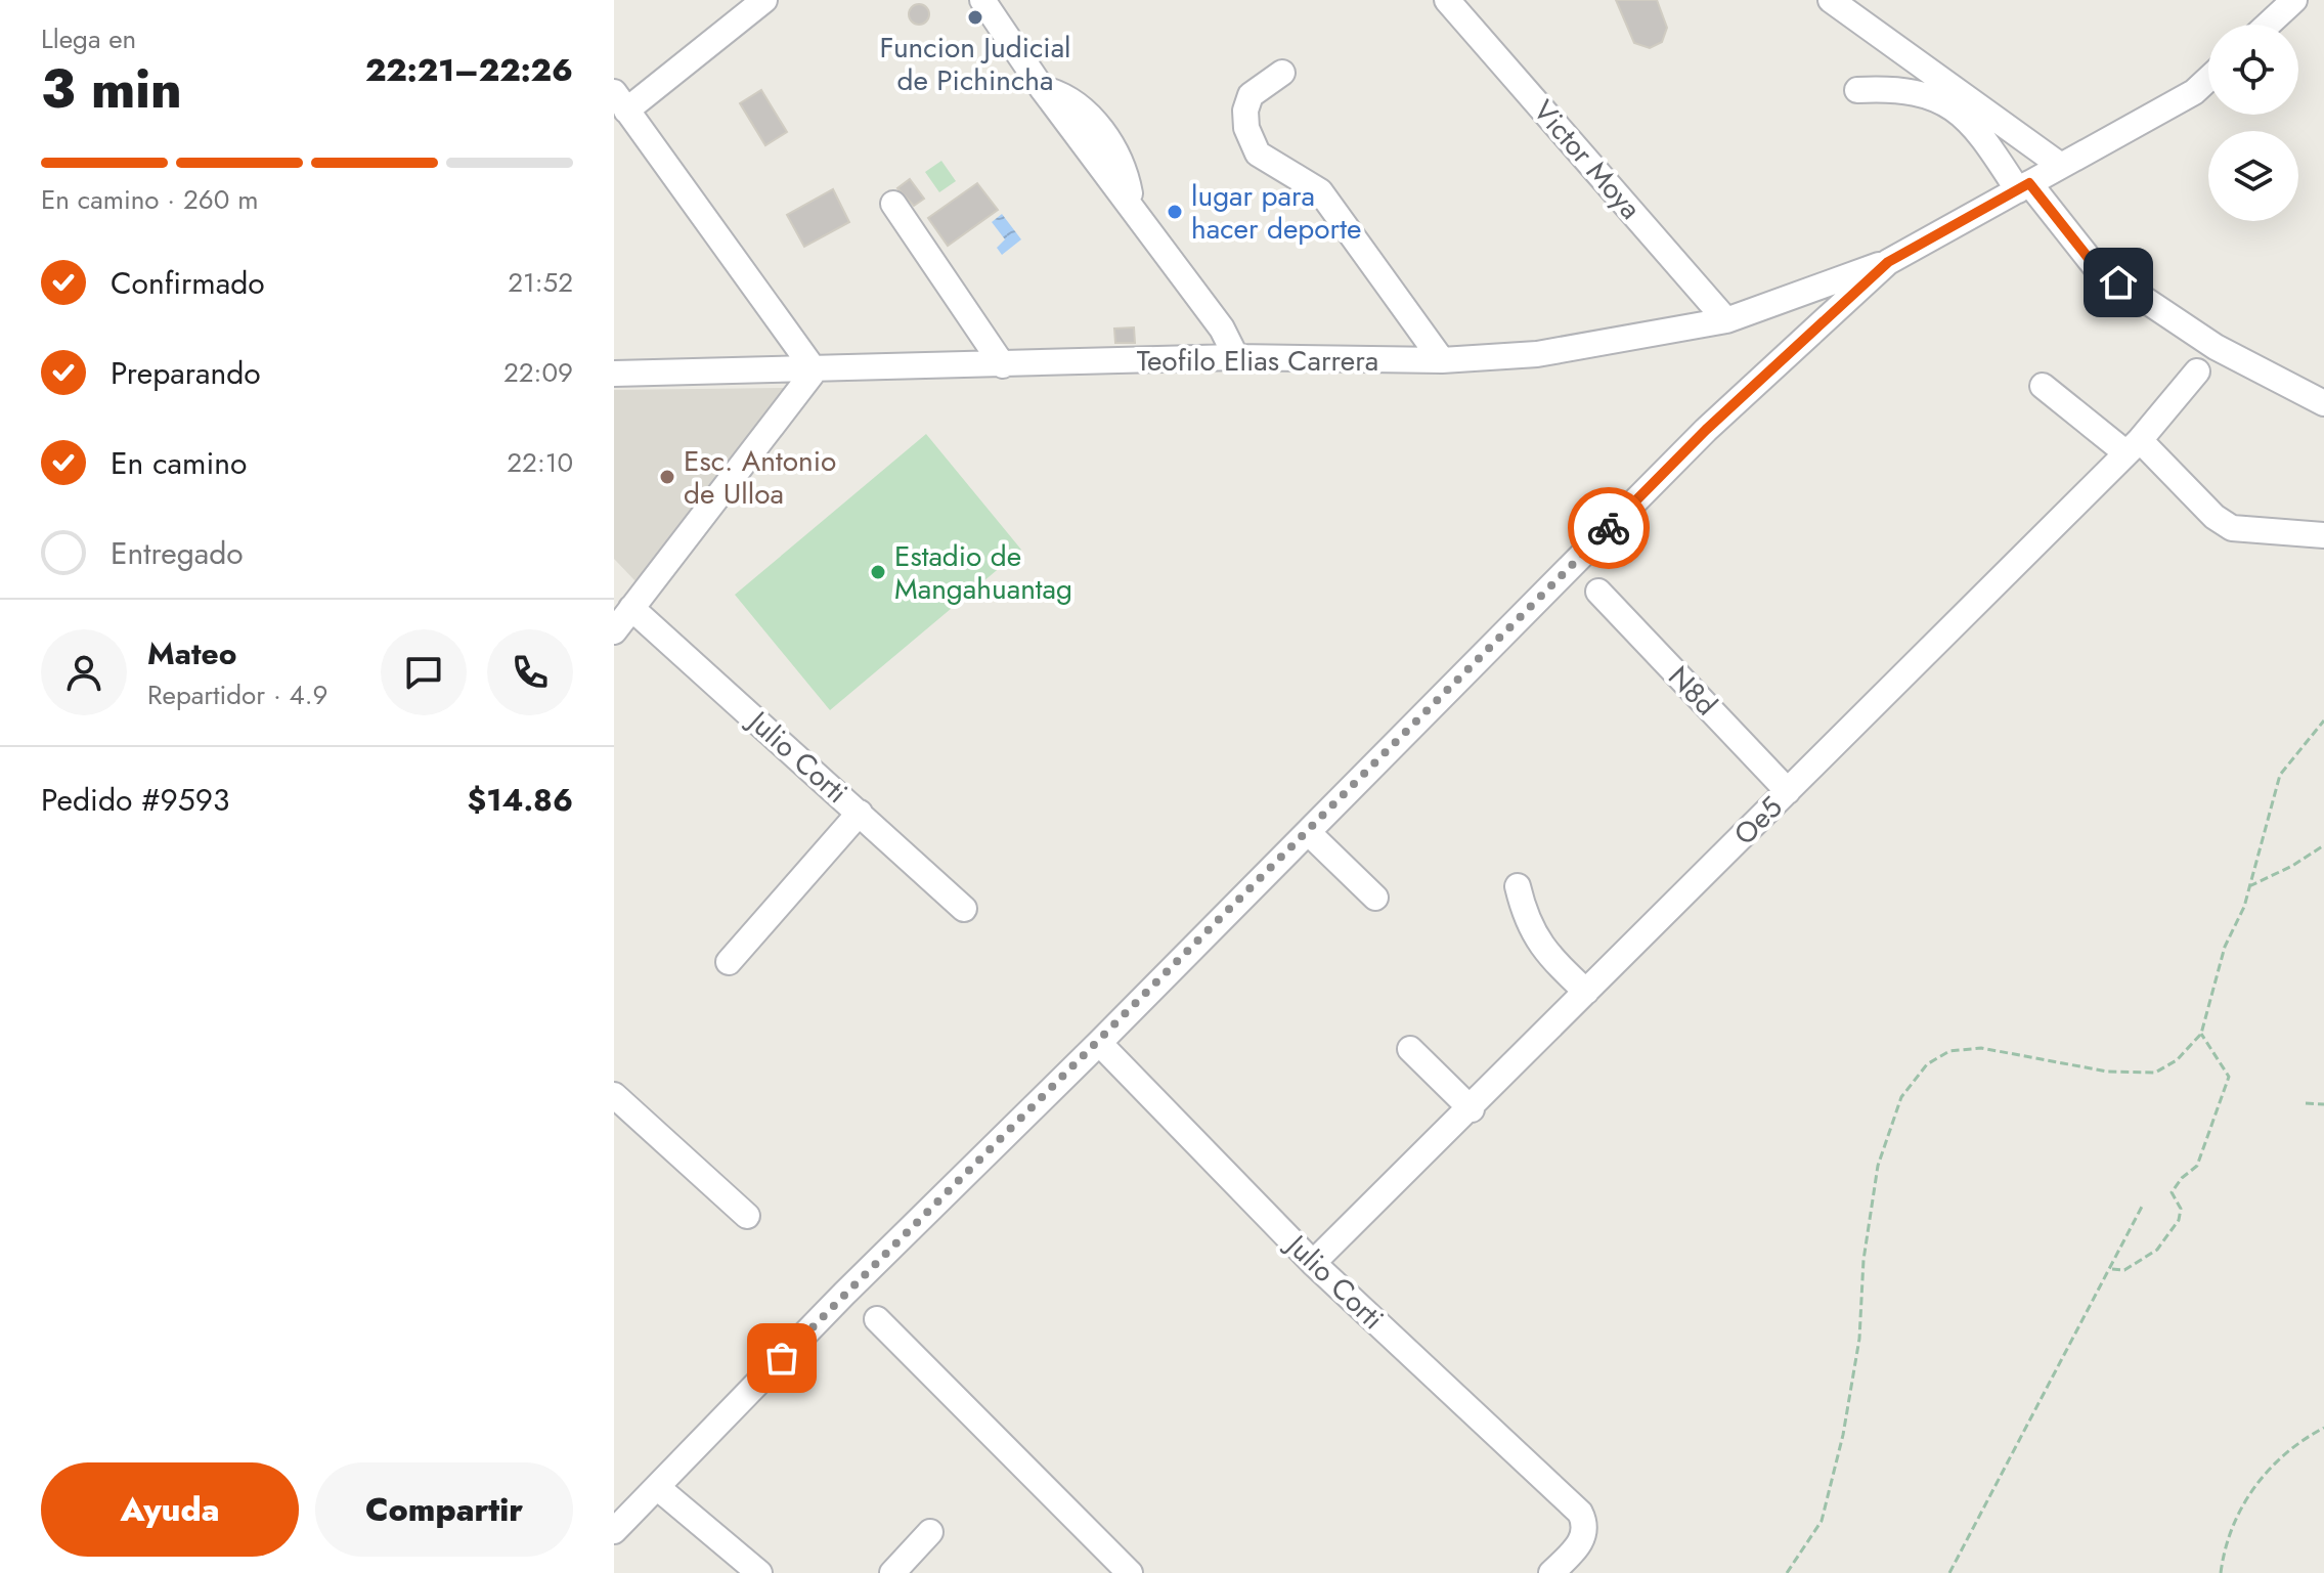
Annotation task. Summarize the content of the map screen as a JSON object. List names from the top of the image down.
{
  "streets": {
    "street": [
      "Victor Moya",
      "Teofilo Elias Carrera",
      "N8d",
      "Julio Corti",
      "Oe5"
    ]
  },
  "crossings": [
    ["Victor Moya", "Teofilo Elias Carrera"],
    ["N8d", "Oe5"],
    ["Julio Corti", "Oe5"]
  ],
  "places": [
    "Funcion Judicial de Pichincha",
    "lugar para hacer deporte",
    "Esc. Antonio de Ulloa",
    "Estadio de Mangahuantag"
  ],
  "page": {
    "heading": ["3 min", "Llega en", "22:21–22:26"],
    "panel": [
      "Mateo",
      "Repartidor · 4.9",
      "Pedido #9593",
      "$14.86"
    ],
    "bar": "En camino · 260 m",
    "list": [
      ["Confirmado", "21:52"],
      ["Preparando", "22:09"],
      ["En camino", "22:10"],
      "Entregado"
    ],
    "buttons": ["Ayuda", "Compartir"]
  }
}
